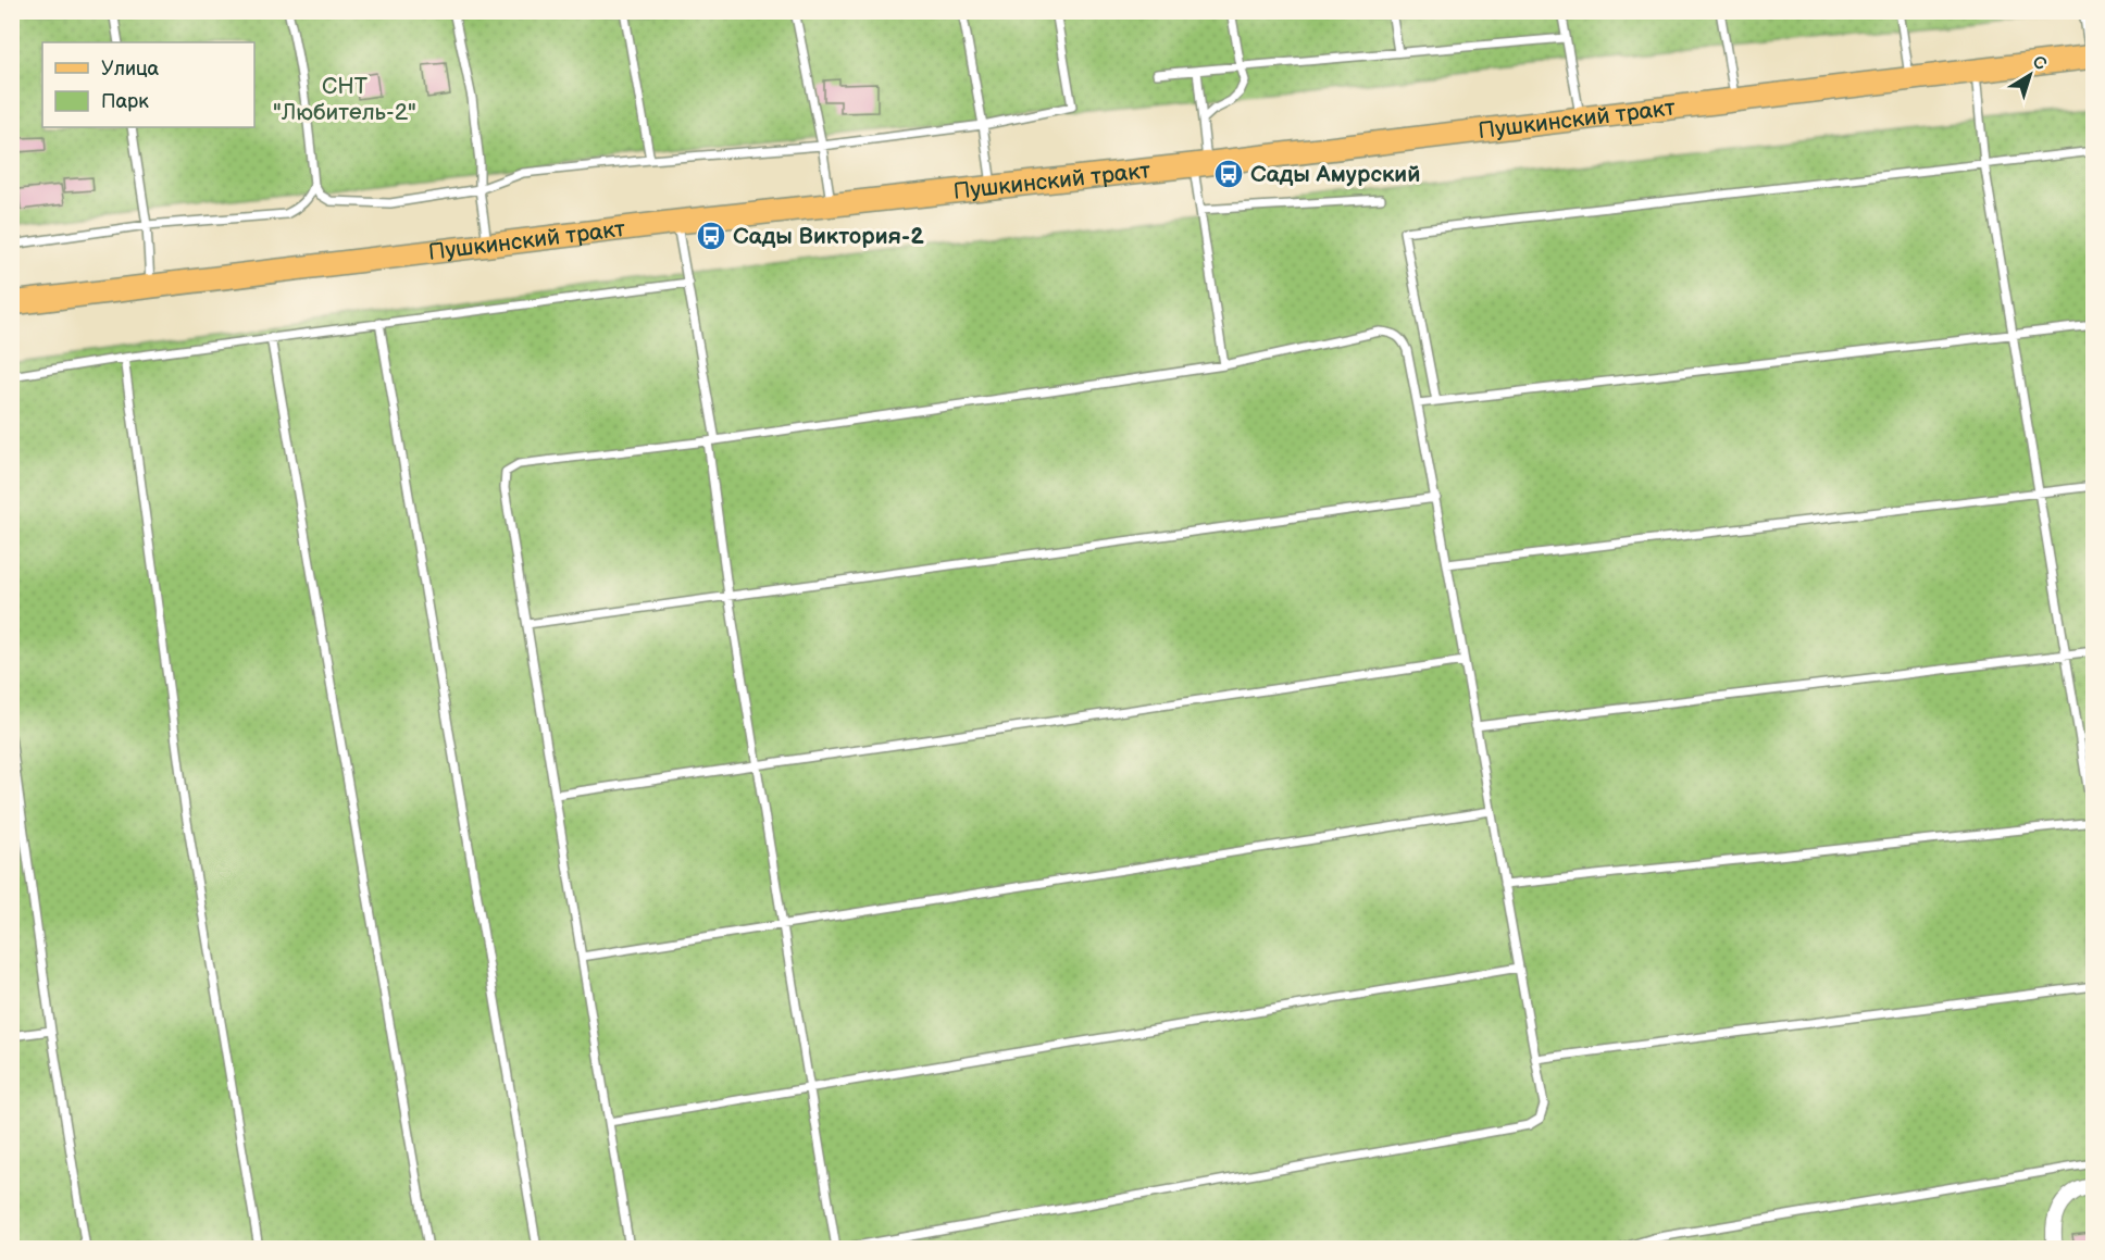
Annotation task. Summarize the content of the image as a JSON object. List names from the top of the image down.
{
  "streets": {
    "main road": ["Пушкинский тракт"]
  },
  "parks": ["СНТ \"Любитель-2\""],
  "places": {
    "bus stop": ["Сады Амурский", "Сады Виктория-2"]
  },
  "legend": ["Улица", "Парк"],
  "north": "top right"
}
